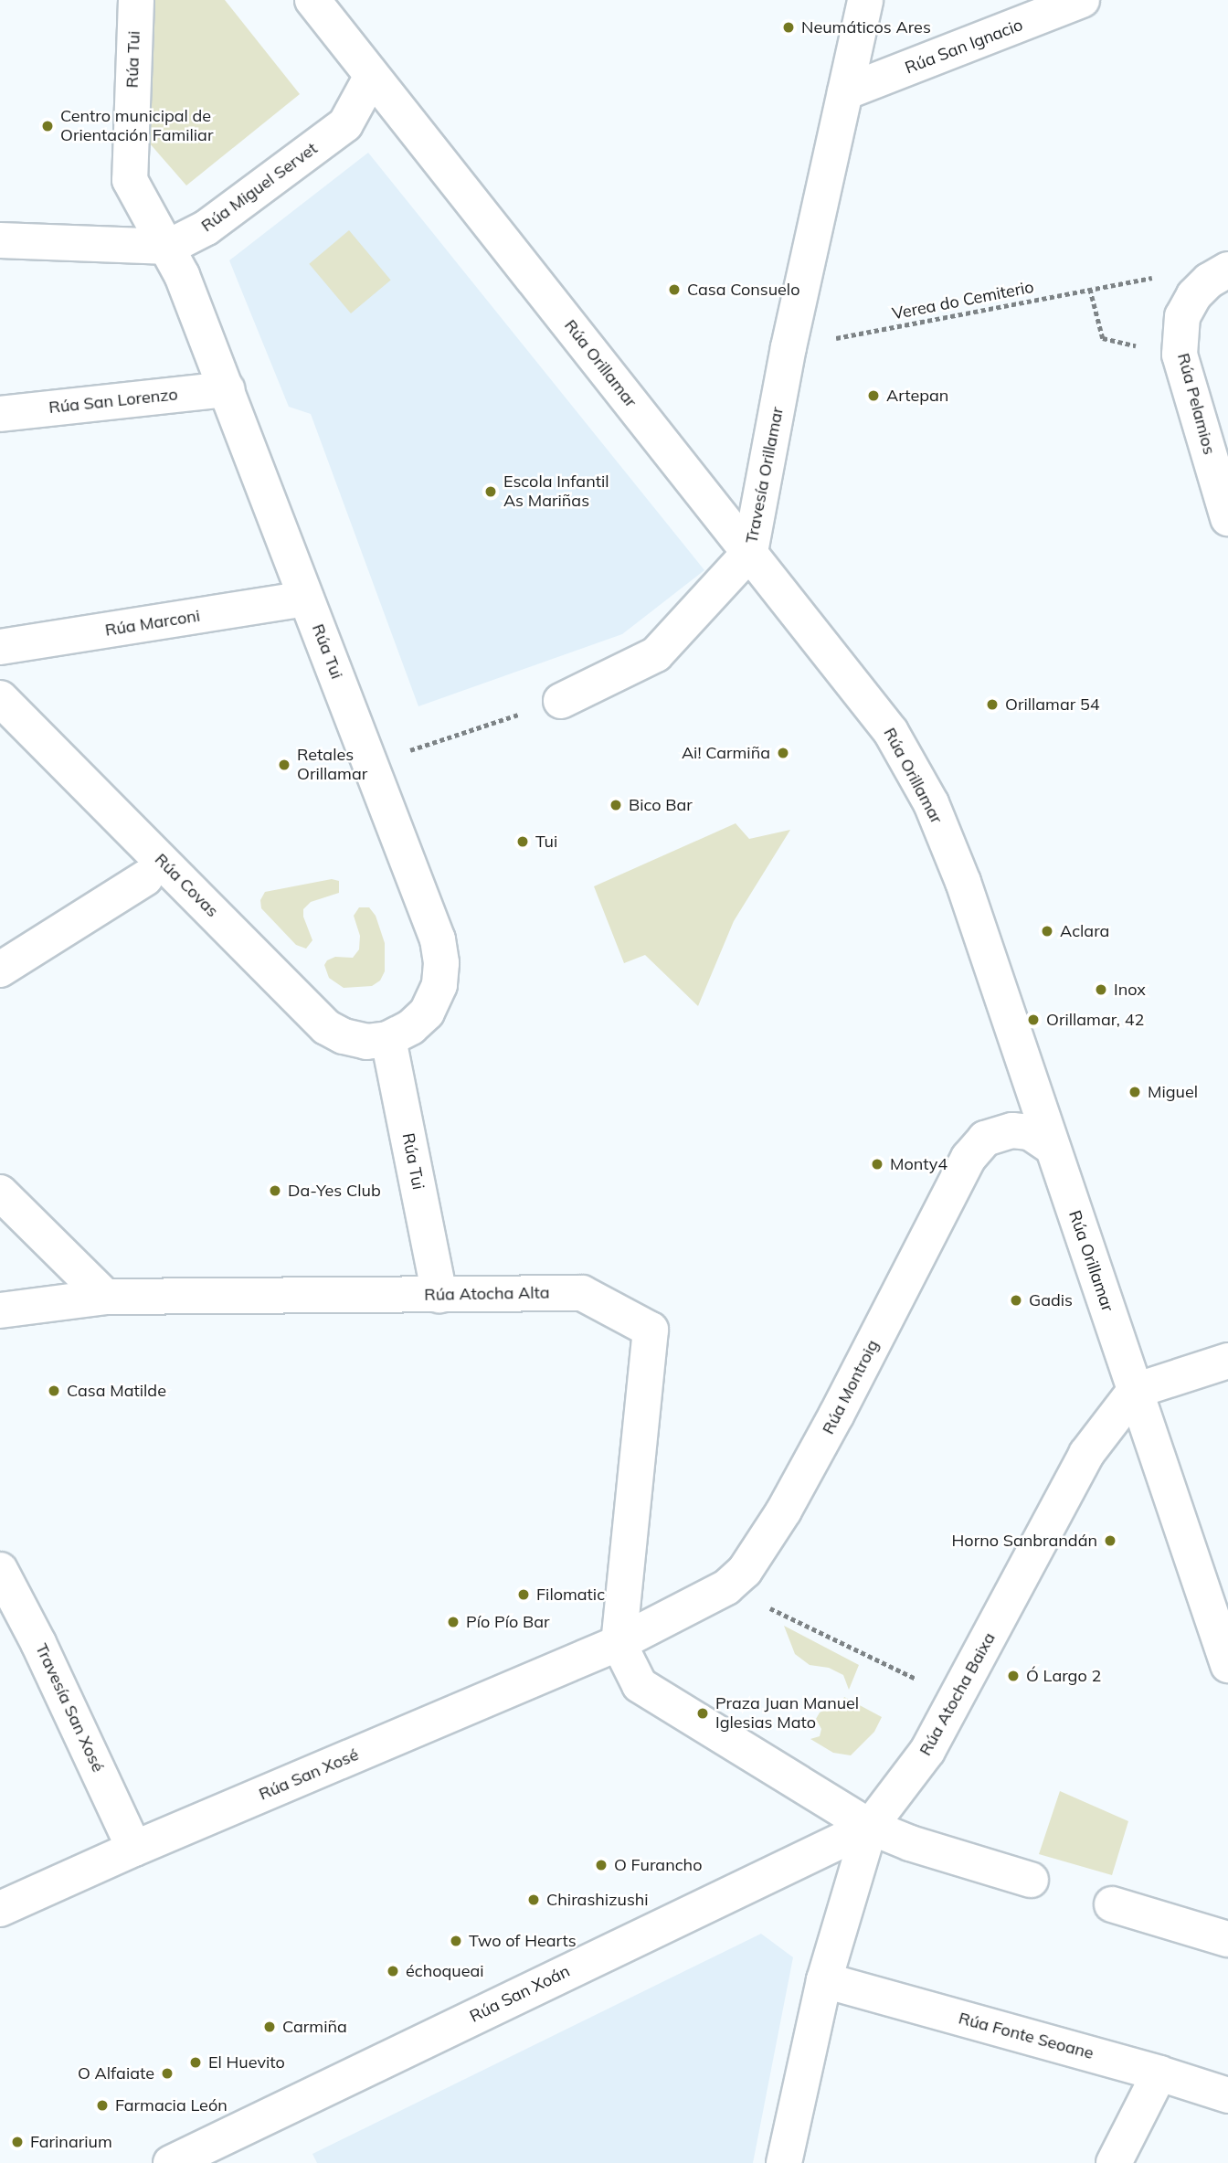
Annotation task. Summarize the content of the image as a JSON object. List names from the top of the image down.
{
  "streets": {
    "street": [
      "Rúa San Ignacio",
      "Rúa Tui",
      "Rúa Miguel Servet",
      "Rúa Orillamar",
      "Rúa San Lorenzo",
      "Rúa Pelamios",
      "Travesía Orillamar",
      "Rúa Marconi",
      "Rúa Covas",
      "Rúa Atocha Alta",
      "Rúa Montroig",
      "Rúa Atocha Baixa",
      "Travesía San Xosé",
      "Rúa San Xosé",
      "Rúa San Xoán",
      "Rúa Fonte Seoane"
    ],
    "path": ["Verea do Cemiterio"]
  },
  "crossings": [
    ["Rúa San Ignacio", "Travesía Orillamar"],
    ["Rúa Tui", "Rúa Miguel Servet"],
    ["Rúa Tui", "Rúa San Lorenzo"],
    ["Rúa Tui", "Rúa Marconi"],
    ["Rúa Tui", "Rúa Covas"],
    ["Rúa Tui", "Rúa Atocha Alta"],
    ["Rúa Miguel Servet", "Rúa Orillamar"],
    ["Rúa Orillamar", "Travesía Orillamar"],
    ["Rúa Orillamar", "Rúa Montroig"],
    ["Rúa Orillamar", "Rúa Atocha Baixa"],
    ["Rúa Atocha Alta", "Rúa Montroig"],
    ["Rúa Atocha Alta", "Rúa San Xosé"],
    ["Rúa Montroig", "Rúa San Xosé"],
    ["Rúa Atocha Baixa", "Rúa San Xoán"],
    ["Rúa Atocha Baixa", "Rúa Fonte Seoane"],
    ["Travesía San Xosé", "Rúa San Xosé"]
  ],
  "places": [
    "Neumáticos Ares",
    "Centro municipal de Orientación Familiar",
    "Casa Consuelo",
    "Artepan",
    "Escola Infantil As Mariñas",
    "Orillamar 54",
    "Ai! Carmiña",
    "Retales Orillamar",
    "Bico Bar",
    "Tui",
    "Aclara",
    "Inox",
    "Orillamar, 42",
    "Miguel",
    "Monty4",
    "Da-Yes Club",
    "Gadis",
    "Casa Matilde",
    "Horno Sanbrandán",
    "Filomatic",
    "Pío Pío Bar",
    "Ó Largo 2",
    "Praza Juan Manuel Iglesias Mato",
    "O Furancho",
    "Chirashizushi",
    "Two of Hearts",
    "échoqueai",
    "Carmiña",
    "El Huevito",
    "O Alfaiate",
    "Farmacia León",
    "Farinarium"
  ]
}
